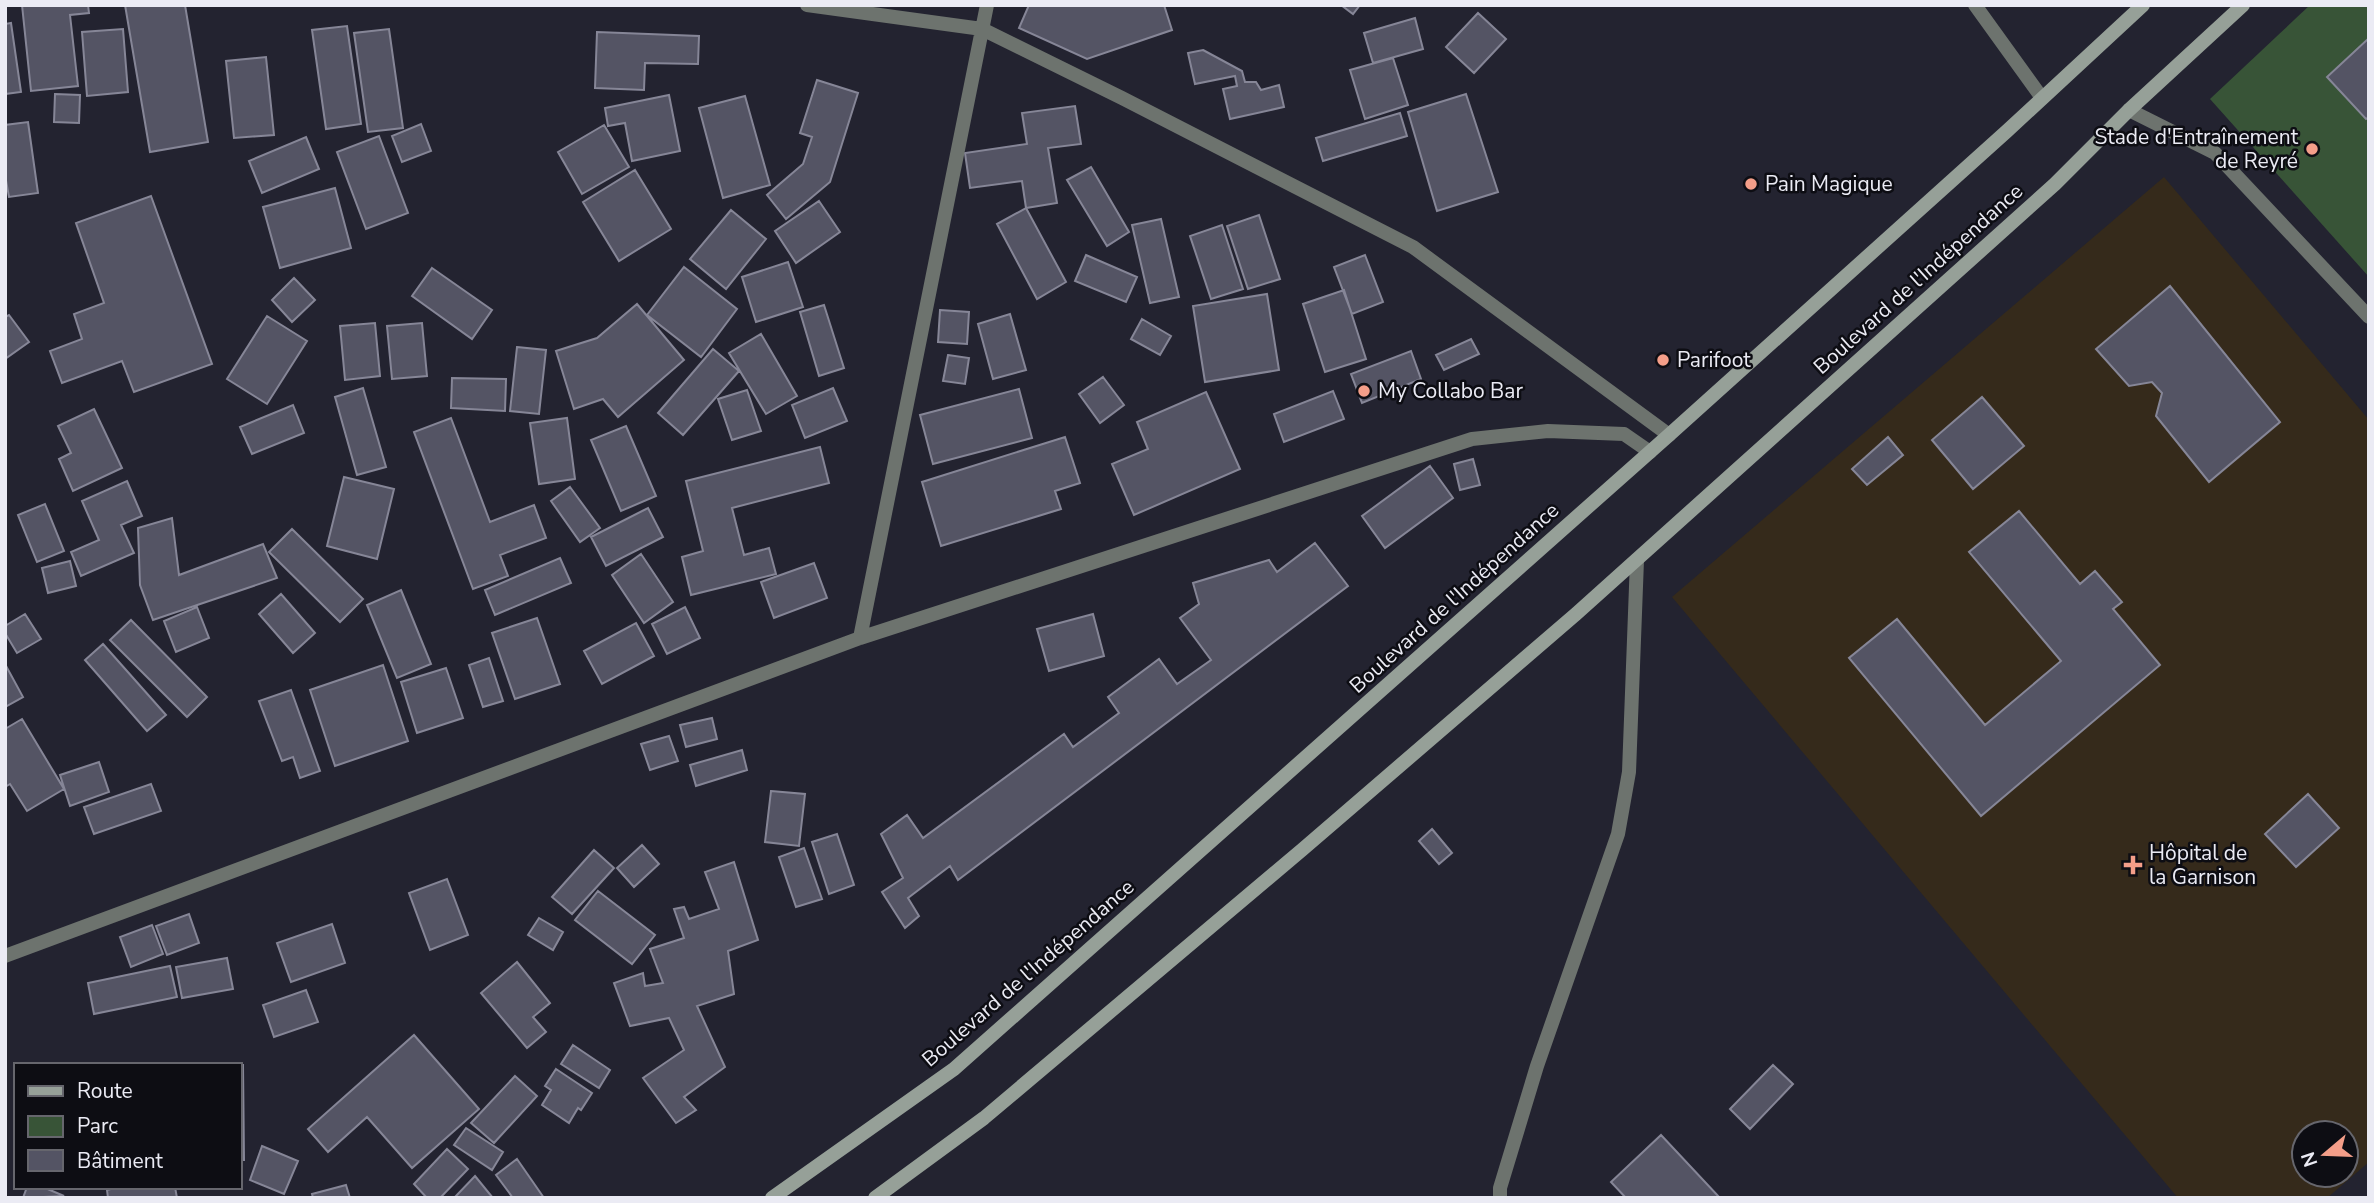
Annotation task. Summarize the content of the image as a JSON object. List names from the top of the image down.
{
  "streets": {
    "main road": ["Boulevard de l'Indépendance"]
  },
  "places": {
    "other": [
      "Stade d'Entraînement de Reyré",
      "Pain Magique",
      "Parifoot",
      "My Collabo Bar"
    ],
    "health": ["Hôpital de la Garnison"]
  },
  "legend": ["Route", "Parc", "Bâtiment"],
  "north": "left"
}
